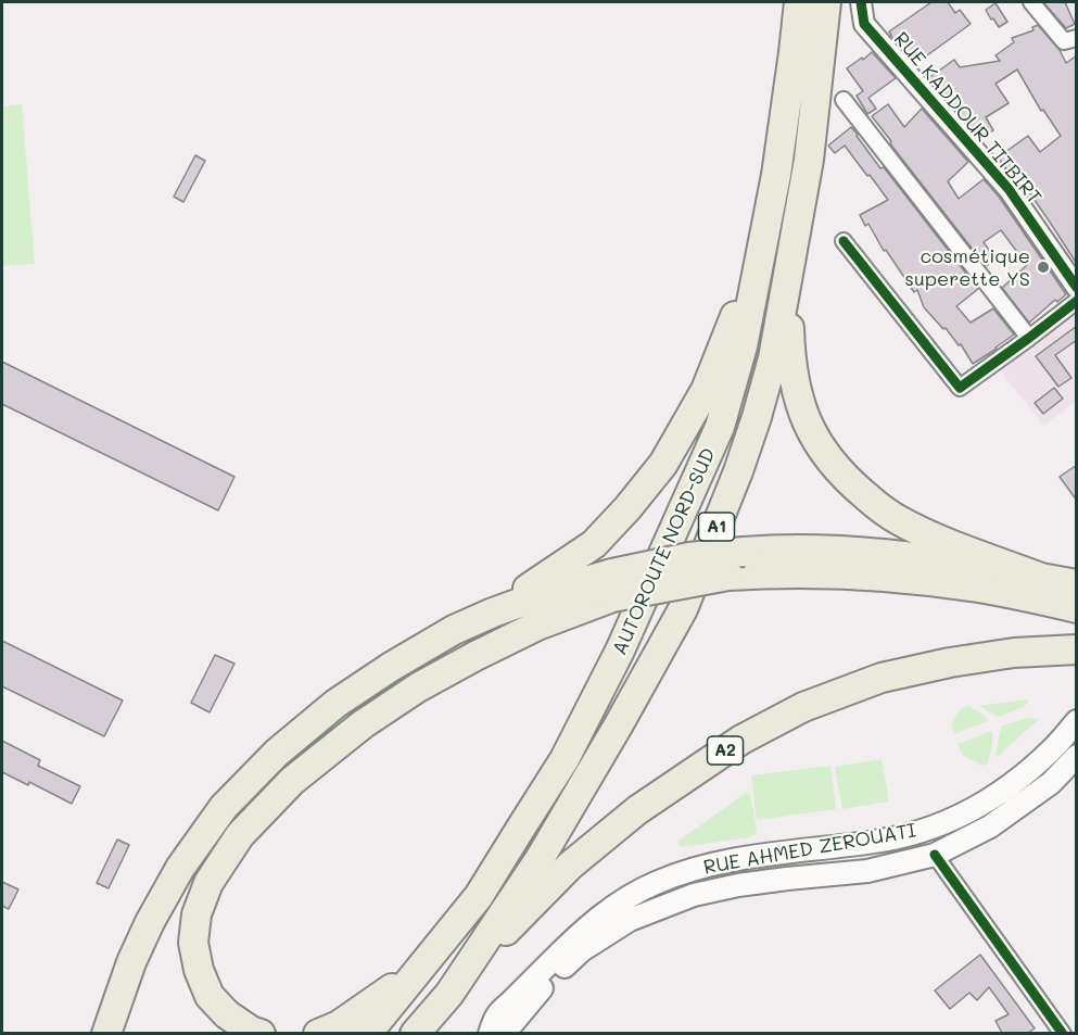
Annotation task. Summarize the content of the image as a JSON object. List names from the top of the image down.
{
  "streets": {
    "highway": ["A1", "AUTOROUTE NORD-SUD", "A2"],
    "main road": ["RUE AHMED ZEROUATI"],
    "street": ["RUE KADDOUR TITBIRT"]
  },
  "crossings": [
    ["AUTOROUTE NORD-SUD", "A2"]
  ],
  "places": ["cosmétique superette YS"]
}
